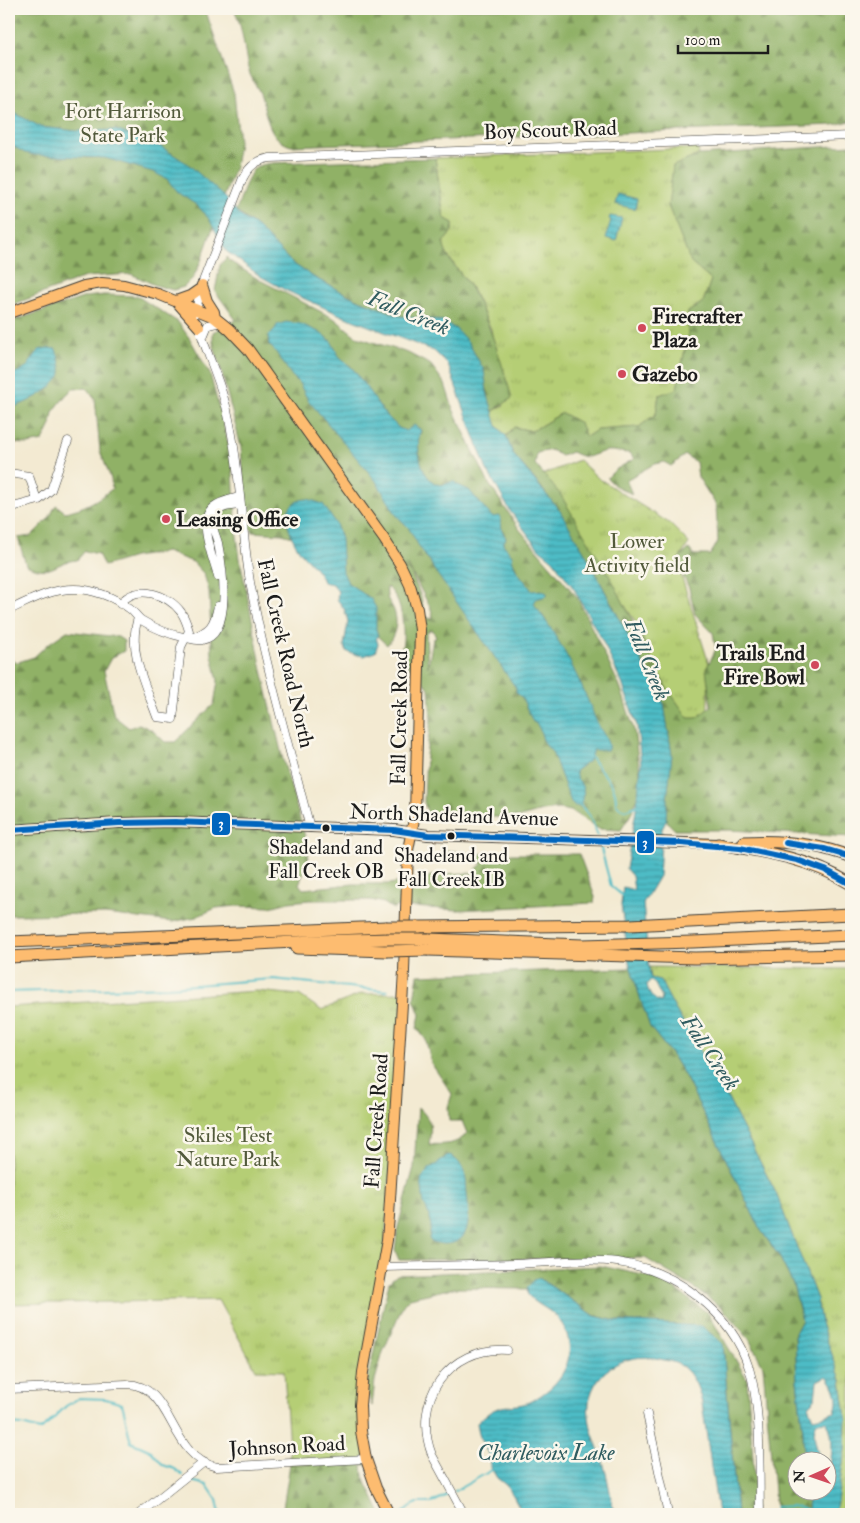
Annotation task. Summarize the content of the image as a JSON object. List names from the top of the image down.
{
  "streets": {
    "main road": ["Fall Creek Road", "North Shadeland Avenue"],
    "street": ["Boy Scout Road", "Fall Creek Road North", "Johnson Road"]
  },
  "crossings": [
    ["Fall Creek Road North", "Fall Creek Road"],
    ["Fall Creek Road North", "North Shadeland Avenue"],
    ["Fall Creek Road", "North Shadeland Avenue"],
    ["Fall Creek Road", "Johnson Road"]
  ],
  "water": ["Fall Creek", "Charlevoix Lake"],
  "parks": ["Fort Harrison State Park", "Lower Activity field", "Skiles Test Nature Park"],
  "places": [
    "Firecrafter Plaza",
    "Gazebo",
    "Leasing Office",
    "Trails End Fire Bowl",
    "Shadeland and Fall Creek OB",
    "Shadeland and Fall Creek IB"
  ],
  "lines": ["transit line 3"],
  "scale_bar": "100 m",
  "north": "left"
}
